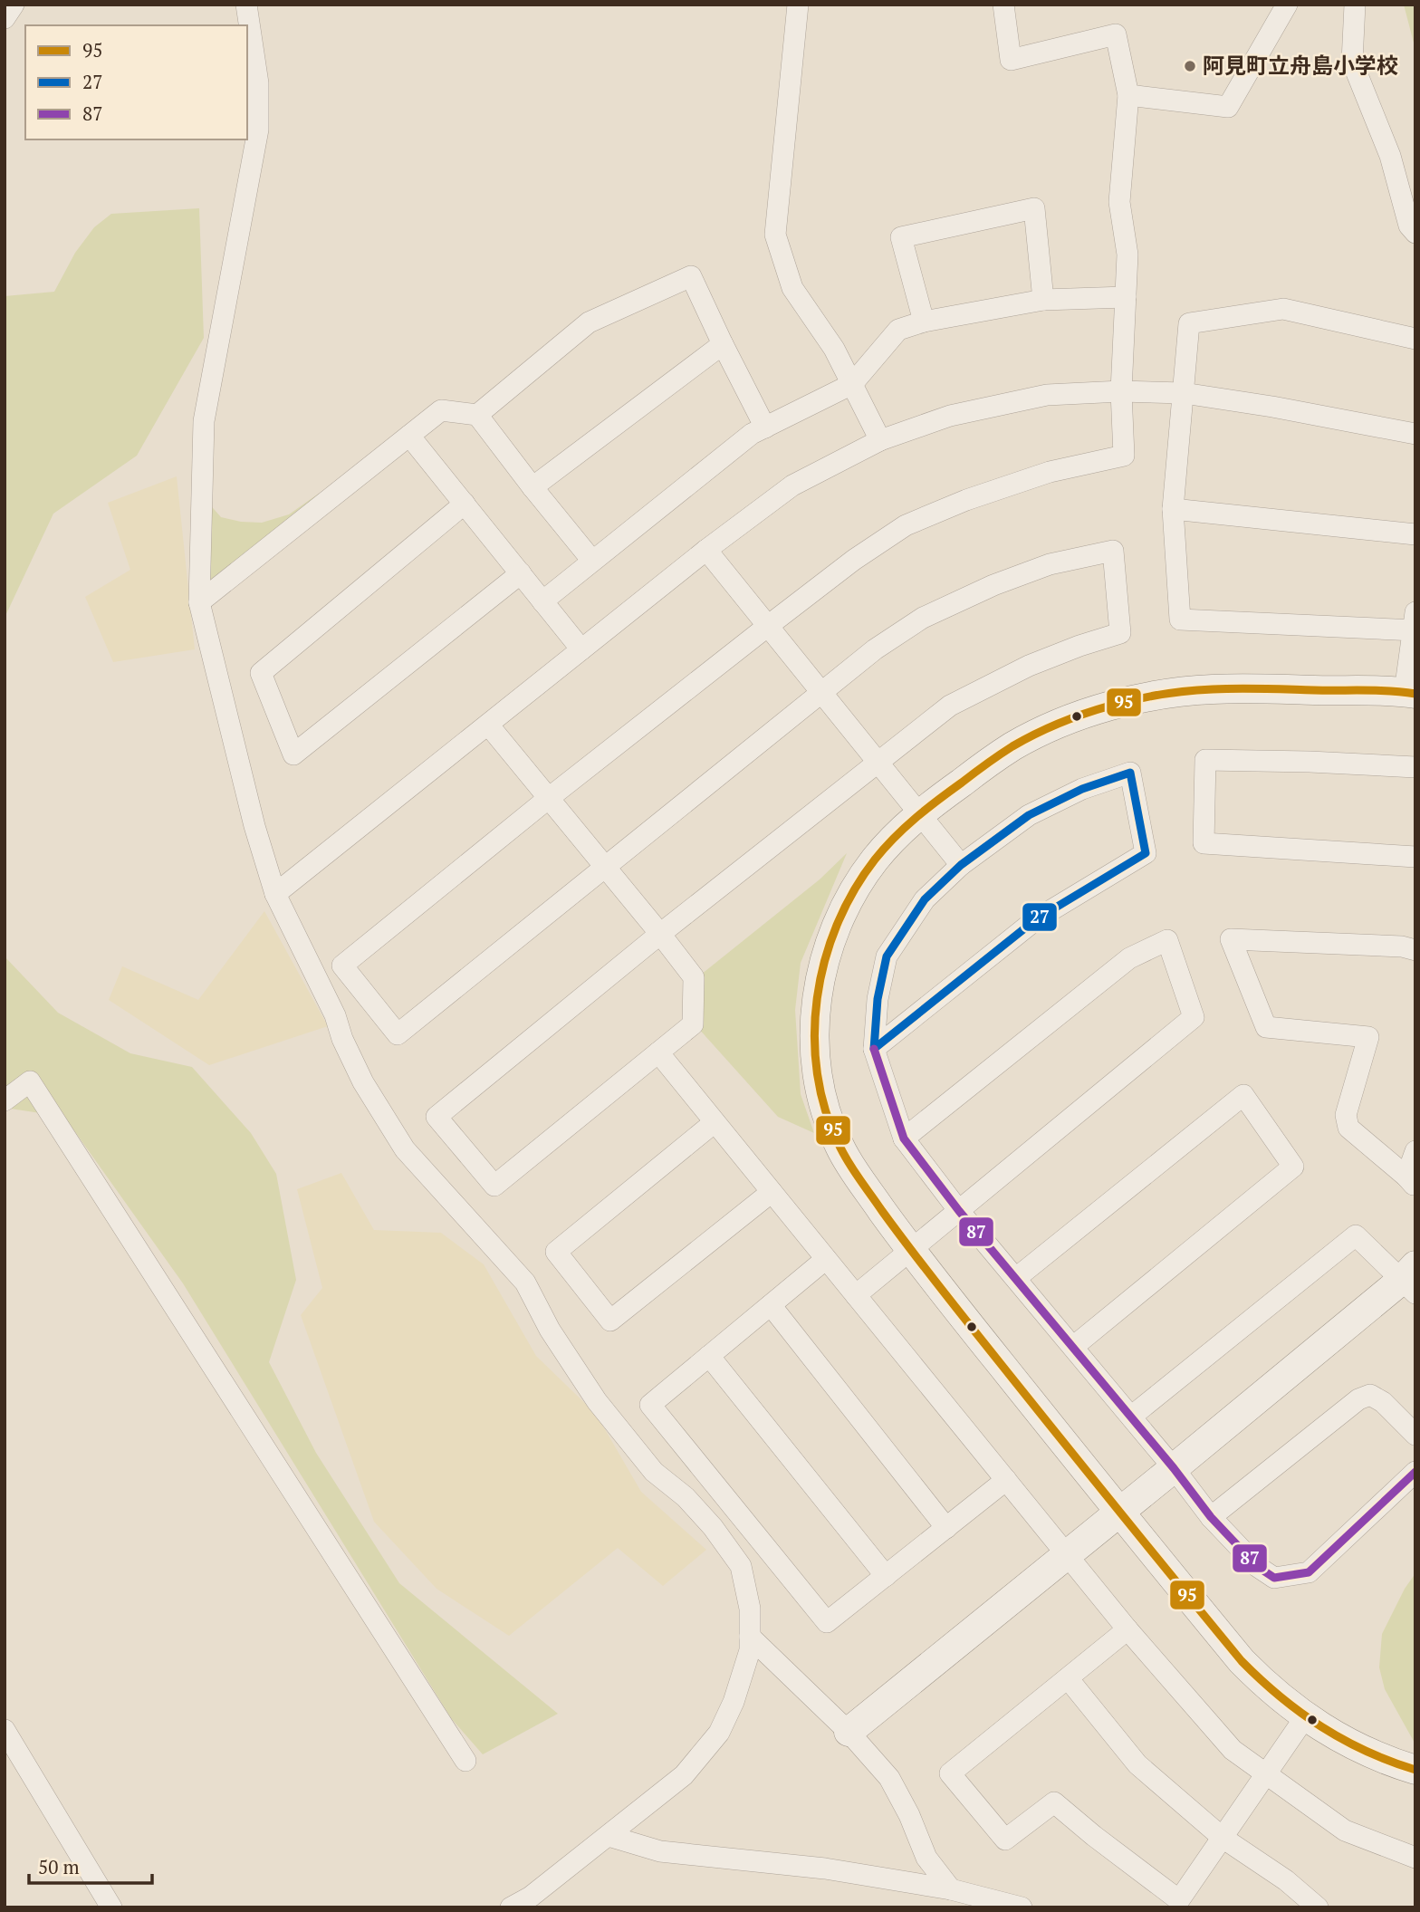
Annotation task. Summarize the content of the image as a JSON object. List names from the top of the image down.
{
  "places": ["阿見町立舟島小学校"],
  "lines": ["transit line 95", "transit line 27", "transit line 87"],
  "legend": ["95", "27", "87"],
  "scale_bar": "50 m"
}
